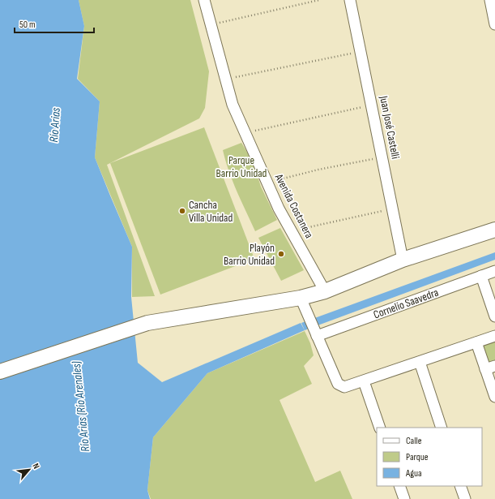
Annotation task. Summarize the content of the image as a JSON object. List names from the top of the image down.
{
  "streets": {
    "street": ["Juan José Castelli", "Avenida Costanera", "Cornelio Saavedra"]
  },
  "water": ["Río Arias", "Río Arias (Río Arenales)"],
  "parks": ["Parque Barrio Unidad"],
  "places": ["Cancha Villa Unidad", "Playón Barrio Unidad"],
  "legend": ["Calle", "Parque", "Agua"],
  "scale_bar": "50 m",
  "north": "top right"
}
